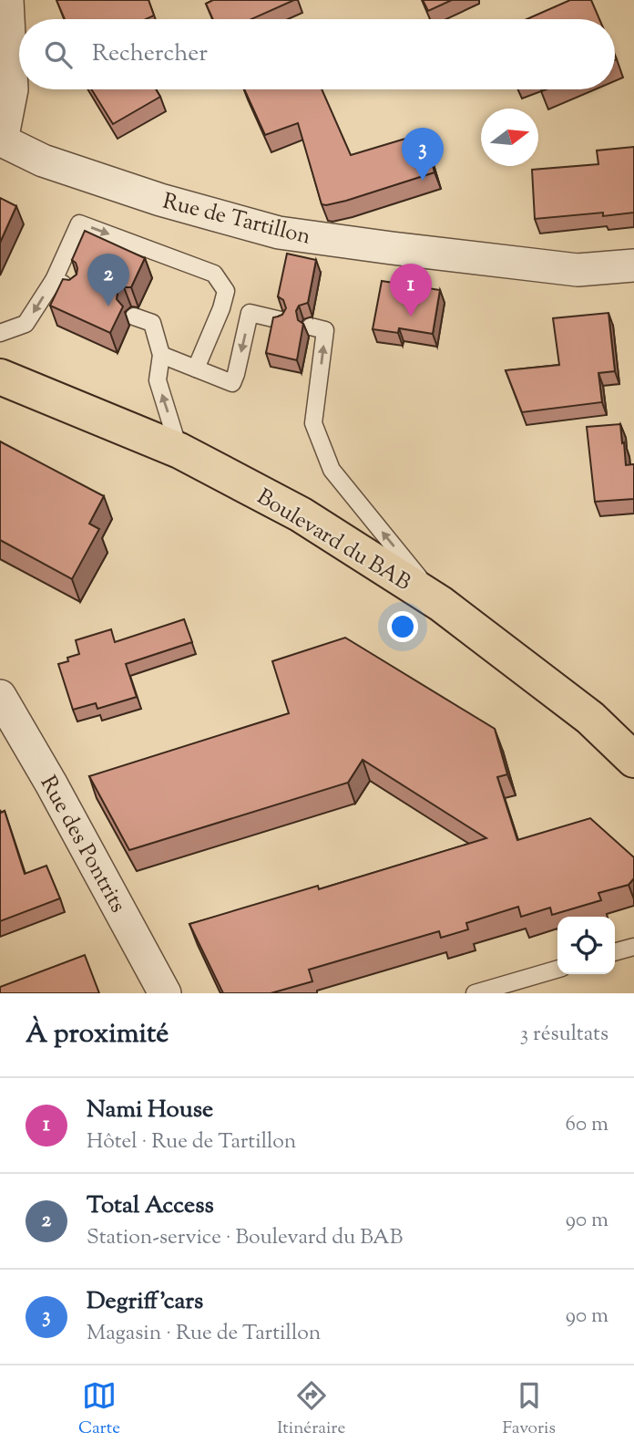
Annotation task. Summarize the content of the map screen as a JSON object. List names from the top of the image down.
{
  "streets": {
    "main road": ["Boulevard du BAB"],
    "street": ["Rue de Tartillon", "Rue des Pontrits"]
  },
  "north": "right",
  "page": {
    "search": "Rechercher",
    "pins": ["3", "2", "1"],
    "heading": ["À proximité", "3 résultats"],
    "list": [
      {
        "mark": "1",
        "name": "Nami House",
        "note": "Hôtel · Rue de Tartillon",
        "value": "60 m"
      },
      {
        "mark": "2",
        "name": "Total Access",
        "note": "Station-service · Boulevard du BAB",
        "value": "90 m"
      },
      {
        "mark": "3",
        "name": "Degriff'cars",
        "note": "Magasin · Rue de Tartillon",
        "value": "90 m"
      }
    ],
    "nav": ["Carte", "Itinéraire", "Favoris"]
  }
}
